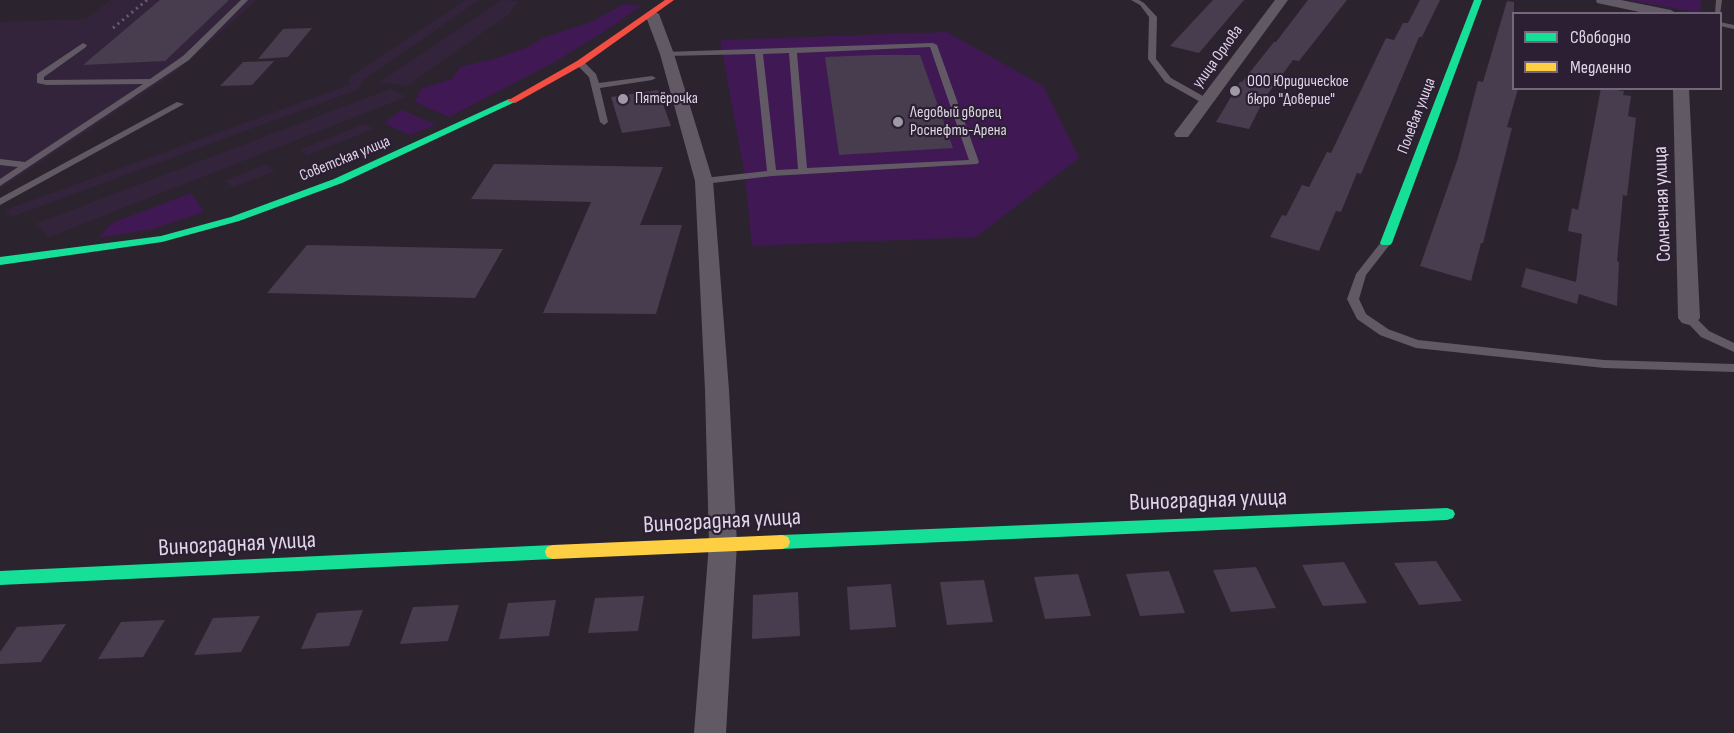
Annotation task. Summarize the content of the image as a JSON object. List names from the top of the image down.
{
  "streets": {
    "street": [
      "улица Орлова",
      "Полевая улица",
      "Советская улица",
      "Солнечная улица",
      "Виноградная улица"
    ]
  },
  "places": ["ООО Юридическое бюро \"Доверие\"", "Пятёрочка", "Ледовый дворец Роснефть-Арена"],
  "legend": ["Свободно", "Медленно"]
}
